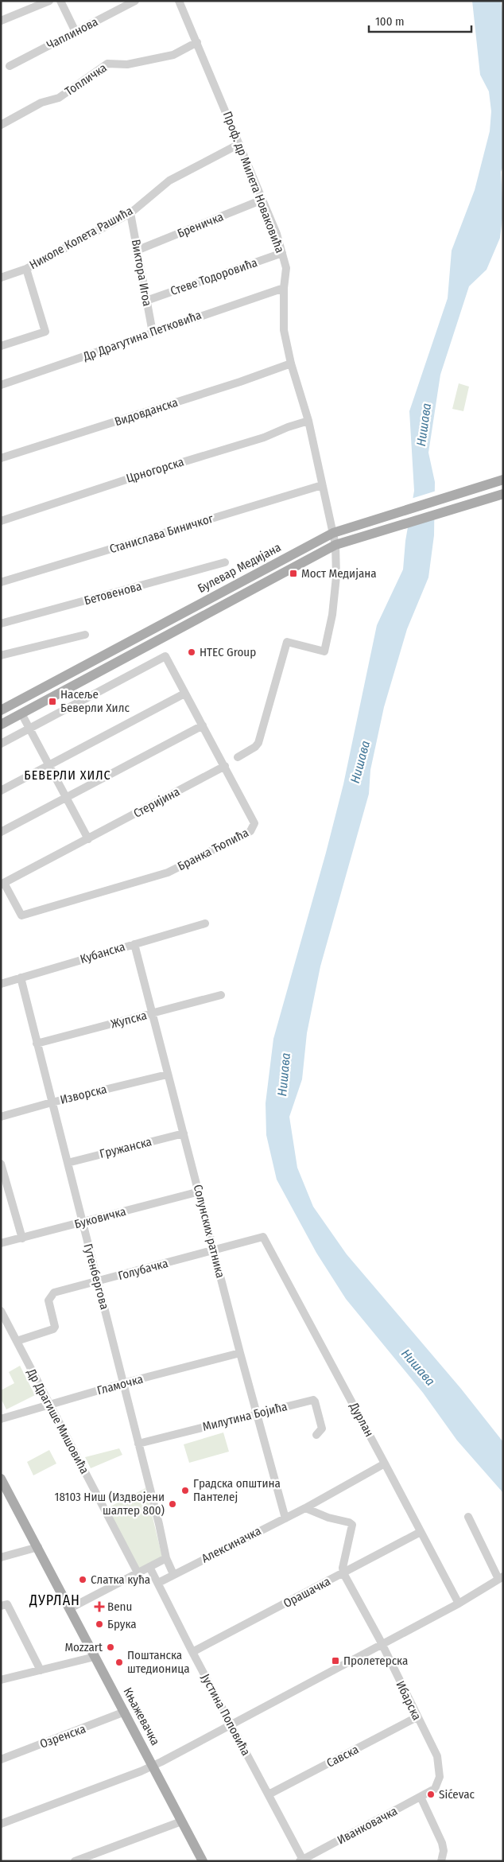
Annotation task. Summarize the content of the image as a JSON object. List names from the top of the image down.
{
  "streets": {
    "main road": ["Булевар Медијана", "Књажевачка"],
    "street": [
      "Чаплинова",
      "Топличка",
      "Проф. др Милета Новаковића",
      "Бреничка",
      "Николе Колета Рашића",
      "Виктора Игоа",
      "Стеве Тодоровића",
      "Др Драгутина Петковића",
      "Видовданска",
      "Црногорска",
      "Станислава Биничког",
      "Бетовенова",
      "Стеријина",
      "Бранка Ћопића",
      "Кубанска",
      "Жупска",
      "Изворска",
      "Гружанска",
      "Буковичка",
      "Солунских ратника",
      "Голубачка",
      "Гутенбергова",
      "Гламочка",
      "Милутина Бојића",
      "Дурлан",
      "Др Драгише Мишовића",
      "Алексиначка",
      "Орашачка",
      "Ибарска",
      "Јустина Поповића",
      "Озренска",
      "Савска",
      "Иванковачка"
    ]
  },
  "crossings": [
    ["Топличка", "Проф. др Милета Новаковића"],
    ["Проф. др Милета Новаковића", "Бреничка"],
    ["Проф. др Милета Новаковића", "Николе Колета Рашића"],
    ["Проф. др Милета Новаковића", "Стеве Тодоровића"],
    ["Проф. др Милета Новаковића", "Др Драгутина Петковића"],
    ["Проф. др Милета Новаковића", "Видовданска"],
    ["Проф. др Милета Новаковића", "Црногорска"],
    ["Проф. др Милета Новаковића", "Станислава Биничког"],
    ["Проф. др Милета Новаковића", "Булевар Медијана"],
    ["Бреничка", "Виктора Игоа"],
    ["Николе Колета Рашића", "Виктора Игоа"],
    ["Виктора Игоа", "Стеве Тодоровића"],
    ["Виктора Игоа", "Др Драгутина Петковића"],
    ["Стеријина", "Бранка Ћопића"],
    ["Кубанска", "Солунских ратника"],
    ["Кубанска", "Гутенбергова"],
    ["Жупска", "Солунских ратника"],
    ["Жупска", "Гутенбергова"],
    ["Изворска", "Солунских ратника"],
    ["Изворска", "Гутенбергова"],
    ["Гружанска", "Солунских ратника"],
    ["Гружанска", "Гутенбергова"],
    ["Буковичка", "Солунских ратника"],
    ["Буковичка", "Гутенбергова"],
    ["Солунских ратника", "Голубачка"],
    ["Солунских ратника", "Гламочка"],
    ["Солунских ратника", "Милутина Бојића"],
    ["Солунских ратника", "Алексиначка"],
    ["Голубачка", "Гутенбергова"],
    ["Голубачка", "Дурлан"],
    ["Голубачка", "Др Драгише Мишовића"],
    ["Гутенбергова", "Гламочка"],
    ["Гутенбергова", "Милутина Бојића"],
    ["Гутенбергова", "Алексиначка"],
    ["Гламочка", "Др Драгише Мишовића"],
    ["Дурлан", "Алексиначка"],
    ["Дурлан", "Орашачка"],
    ["Алексиначка", "Јустина Поповића"],
    ["Орашачка", "Ибарска"],
    ["Орашачка", "Јустина Поповића"],
    ["Ибарска", "Савска"],
    ["Ибарска", "Иванковачка"],
    ["Јустина Поповића", "Савска"],
    ["Јустина Поповића", "Иванковачка"],
    ["Књажевачка", "Озренска"]
  ],
  "districts": ["БЕВЕРЛИ ХИЛС", "ДУРЛАН"],
  "water": ["Нишава"],
  "places": {
    "transit": ["Мост Медијана", "Насеље Беверли Хилс", "Пролетерска"],
    "other": [
      "HTEC Group",
      "Градска општина Пантелеј",
      "18103 Ниш (Издвојени шалтер 800)",
      "Слатка кућа",
      "Брука",
      "Mozzart",
      "Поштанска штедионица",
      "Sićevac"
    ],
    "health": ["Benu"]
  },
  "scale_bar": "100 m"
}
